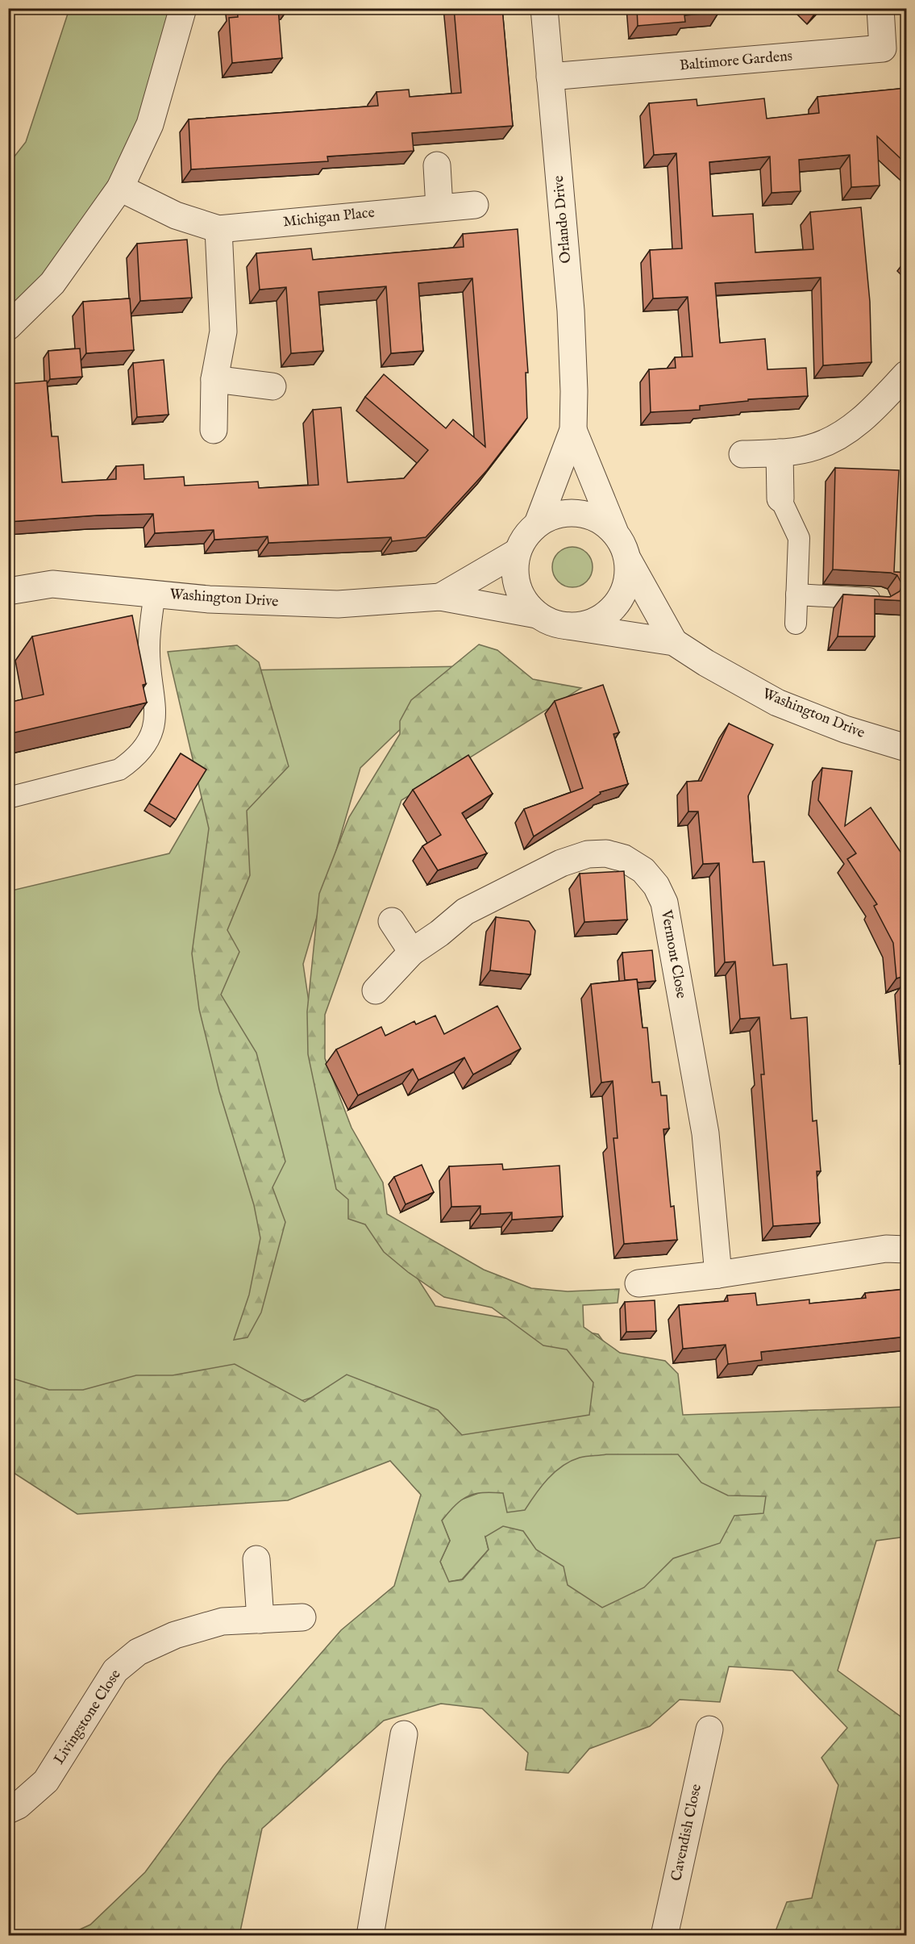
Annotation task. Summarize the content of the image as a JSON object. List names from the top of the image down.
{
  "streets": {
    "street": [
      "Baltimore Gardens",
      "Michigan Place",
      "Orlando Drive",
      "Washington Drive",
      "Vermont Close",
      "Livingstone Close",
      "Cavendish Close"
    ]
  },
  "crossings": [
    ["Baltimore Gardens", "Orlando Drive"],
    ["Orlando Drive", "Washington Drive"]
  ]
}
